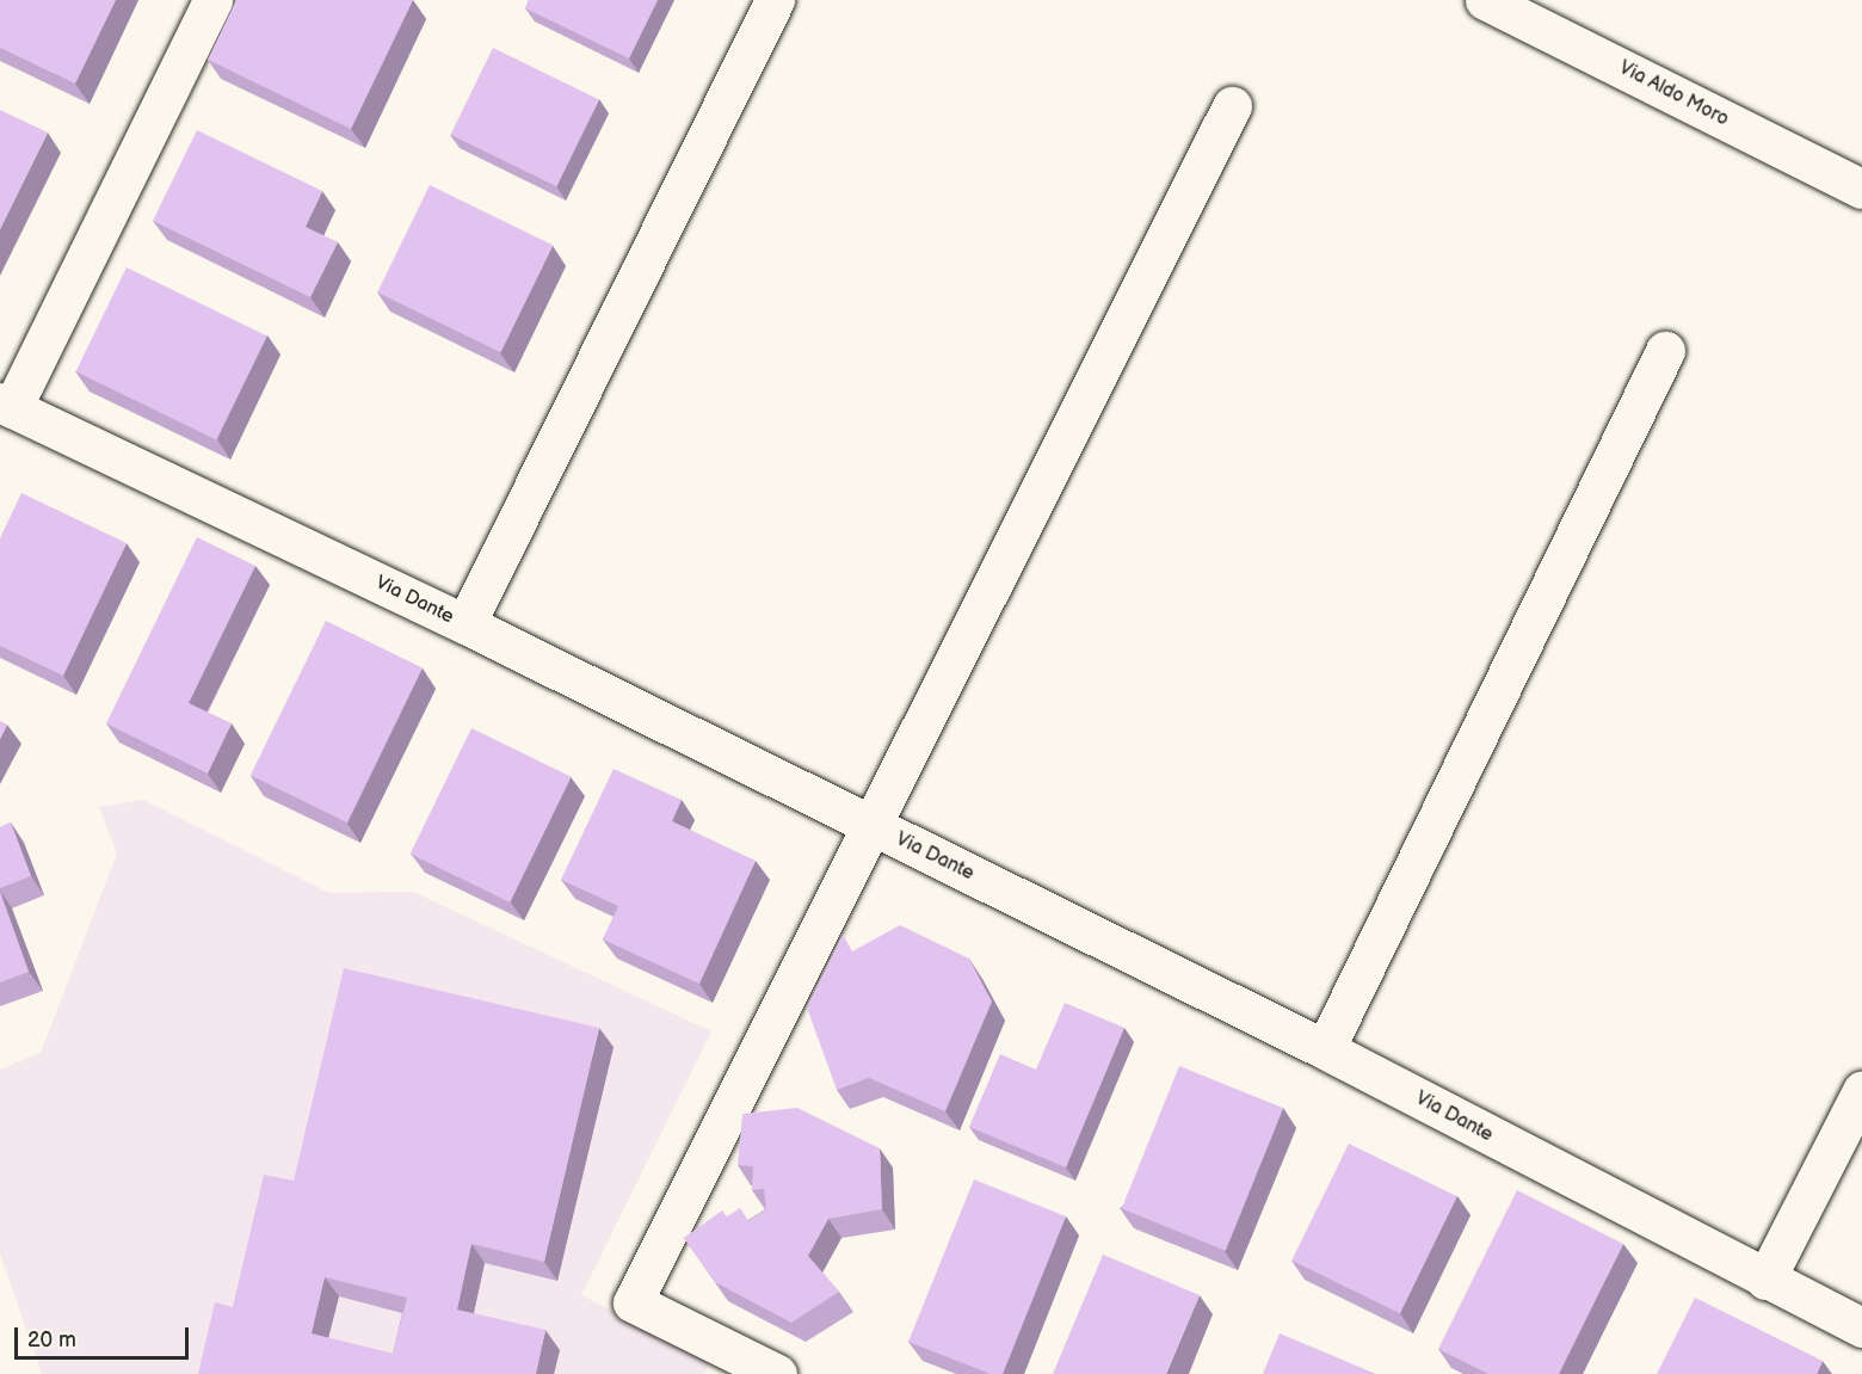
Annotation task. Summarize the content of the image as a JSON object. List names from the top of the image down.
{
  "streets": {
    "street": ["Via Aldo Moro", "Via Dante"]
  },
  "scale_bar": "20 m"
}
